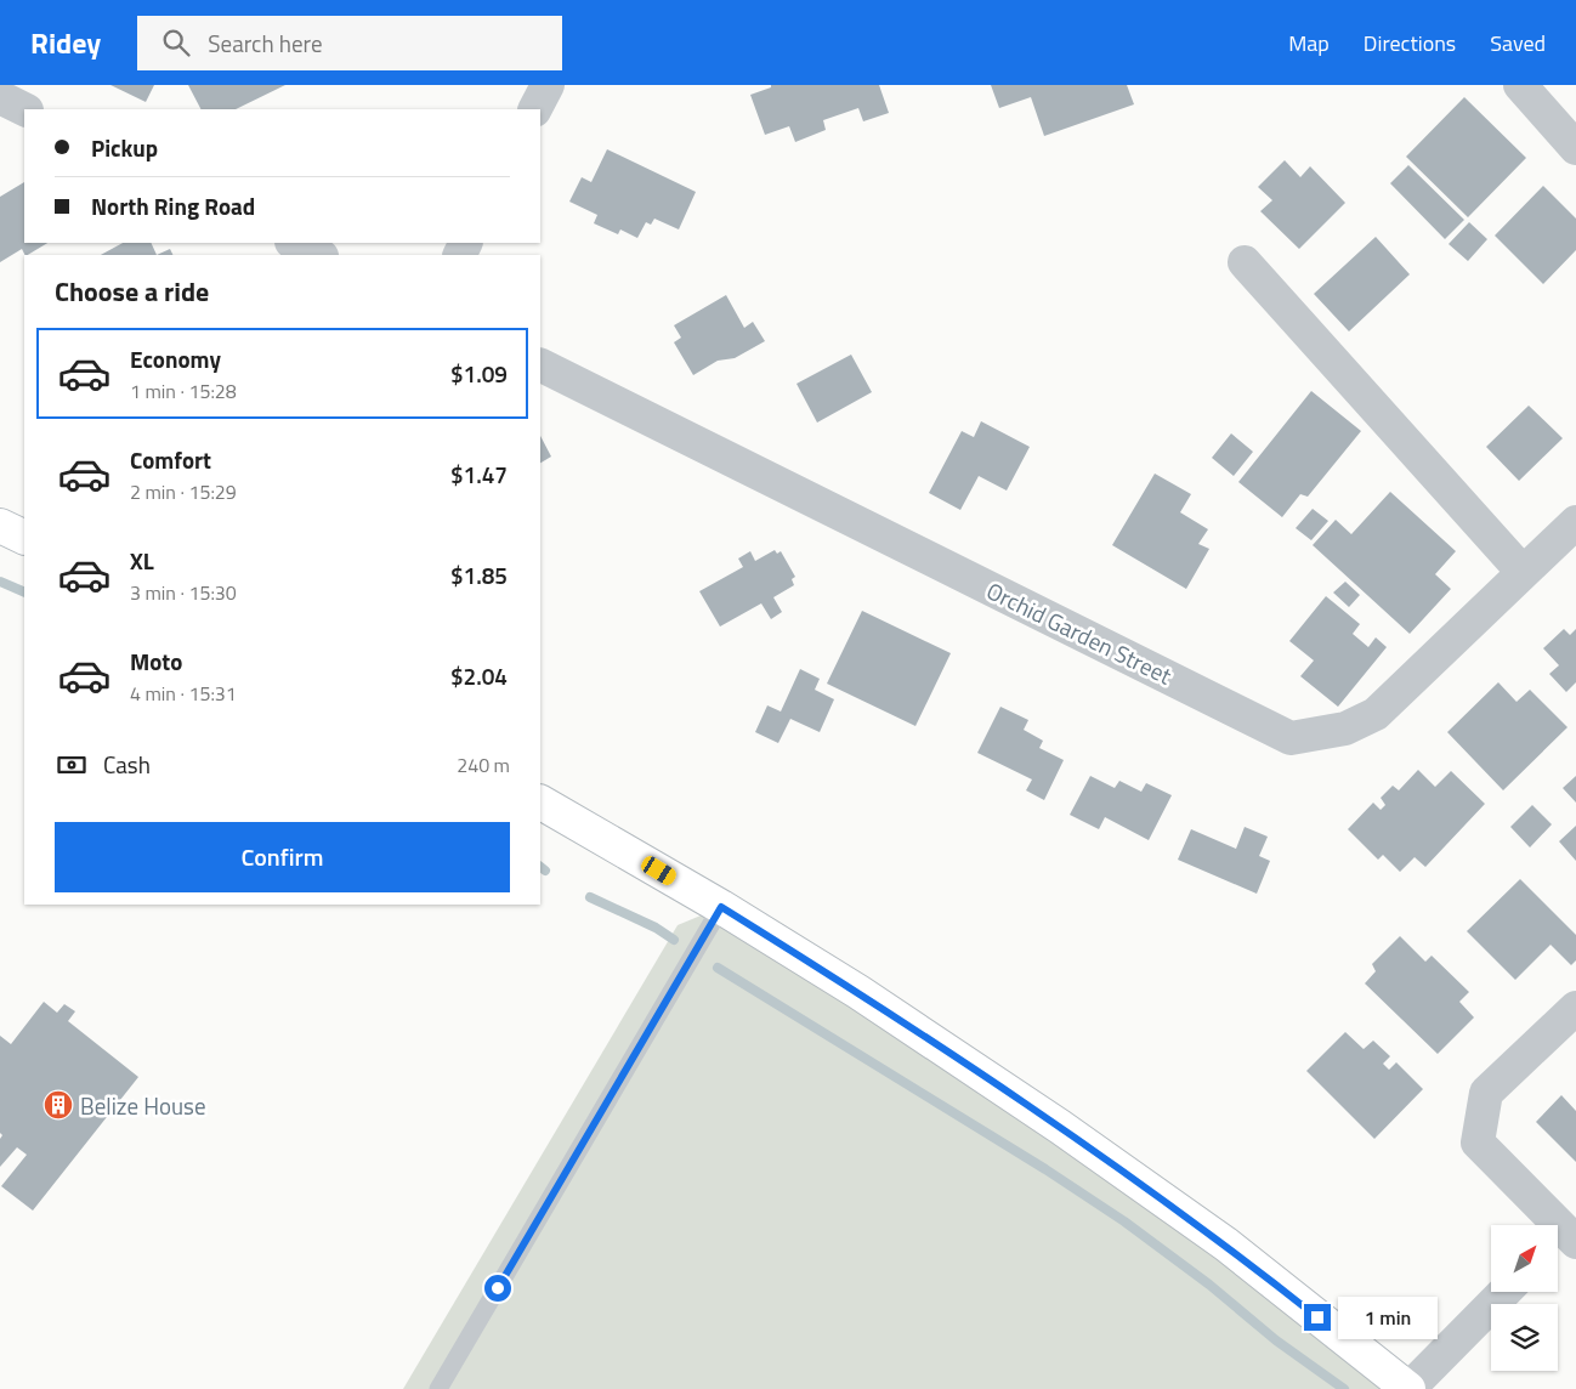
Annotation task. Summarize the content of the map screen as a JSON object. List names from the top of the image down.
{
  "streets": {
    "street": ["Orchid Garden Street"]
  },
  "places": {
    "building": ["Belize House"]
  },
  "north": "top right",
  "page": {
    "header": "Ridey",
    "search": "Search here",
    "nav": ["Map", "Directions", "Saved"],
    "banner": ["Pickup", "North Ring Road"],
    "heading": "Choose a ride",
    "list": [
      {
        "name": "Economy",
        "note": "1 min · 15:28",
        "value": "$1.09"
      },
      {
        "name": "Comfort",
        "note": "2 min · 15:29",
        "value": "$1.47"
      },
      {
        "name": "XL",
        "note": "3 min · 15:30",
        "value": "$1.85"
      },
      {
        "name": "Moto",
        "note": "4 min · 15:31",
        "value": "$2.04"
      }
    ],
    "pay": ["Cash", "240 m"],
    "buttons": "Confirm",
    "bubble": "1 min"
  }
}
